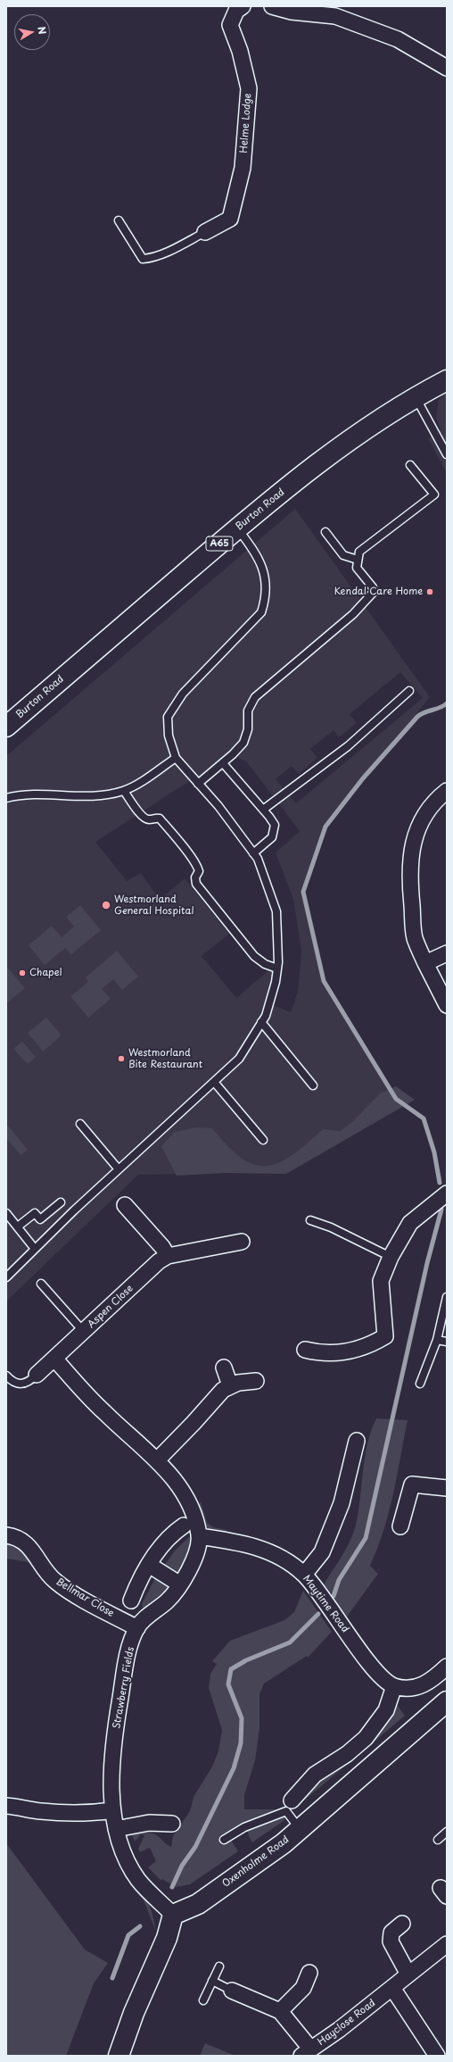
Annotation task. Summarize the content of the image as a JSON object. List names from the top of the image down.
{
  "streets": {
    "main road": ["Burton Road", "A65", "Oxenholme Road"],
    "street": [
      "Helme Lodge",
      "Aspen Close",
      "Bellmar Close",
      "Maytime Road",
      "Strawberry Fields",
      "Hayclose Road"
    ]
  },
  "crossings": [
    ["Bellmar Close", "Strawberry Fields"],
    ["Maytime Road", "Strawberry Fields"],
    ["Strawberry Fields", "Oxenholme Road"]
  ],
  "places": [
    "Kendal Care Home",
    "Westmorland General Hospital",
    "Chapel",
    "Westmorland Bite Restaurant"
  ],
  "north": "right"
}
